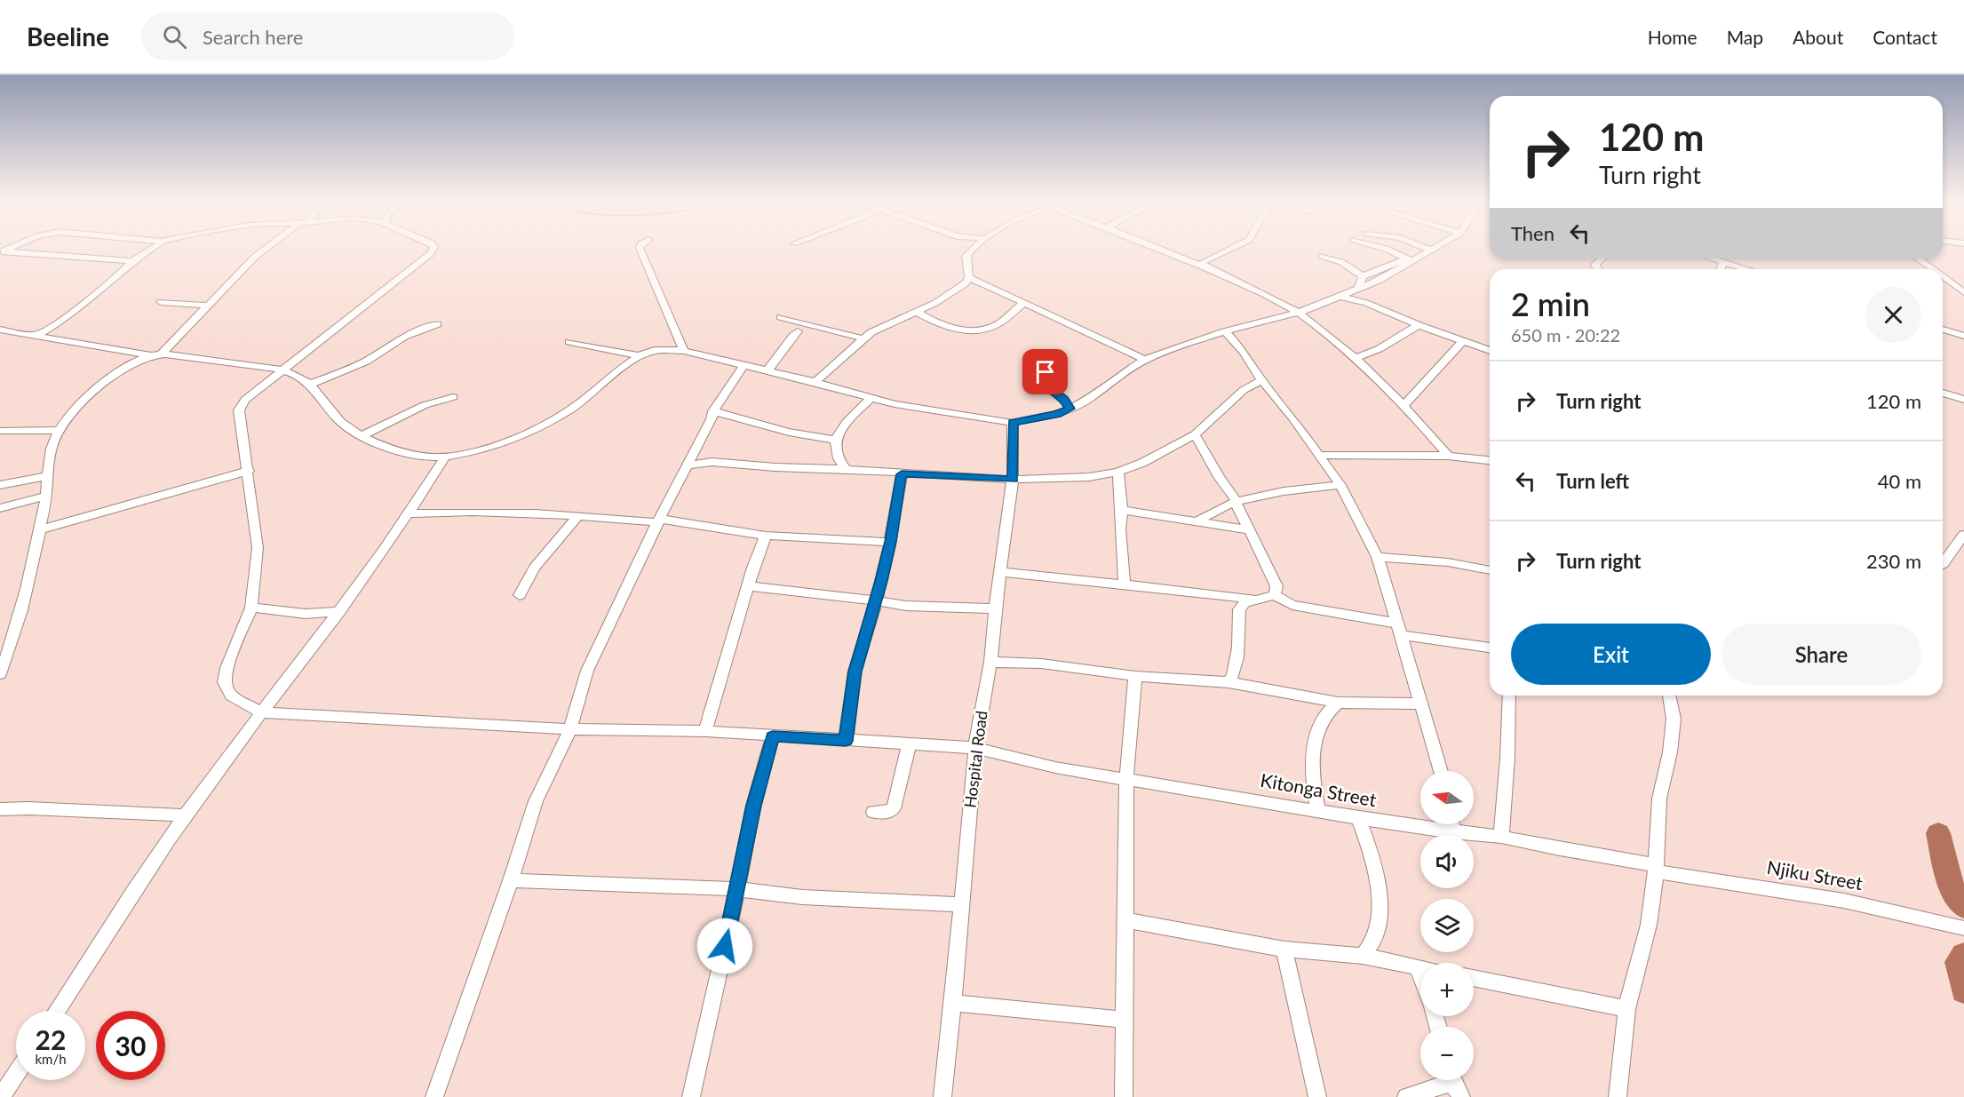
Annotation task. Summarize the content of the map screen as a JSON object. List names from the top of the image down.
{
  "streets": {
    "street": ["Hospital Road", "Kitonga Street", "Njiku Street"]
  },
  "crossings": [
    ["Hospital Road", "Kitonga Street"],
    ["Kitonga Street", "Njiku Street"]
  ],
  "north": "left",
  "page": {
    "header": "Beeline",
    "search": "Search here",
    "nav": [
      "Home",
      "Map",
      "About",
      "Contact"
    ],
    "turn": ["120 m", "Turn right"],
    "then": "Then",
    "heading": ["2 min", "650 m · 20:22"],
    "list": [
      {
        "name": "Turn right",
        "value": "120 m"
      },
      {
        "name": "Turn left",
        "value": "40 m"
      },
      {
        "name": "Turn right",
        "value": "230 m"
      }
    ],
    "buttons": ["Exit", "Share"],
    "map_buttons": ["+", "−"],
    "speed": "22 km/h",
    "limit": "30"
  }
}
